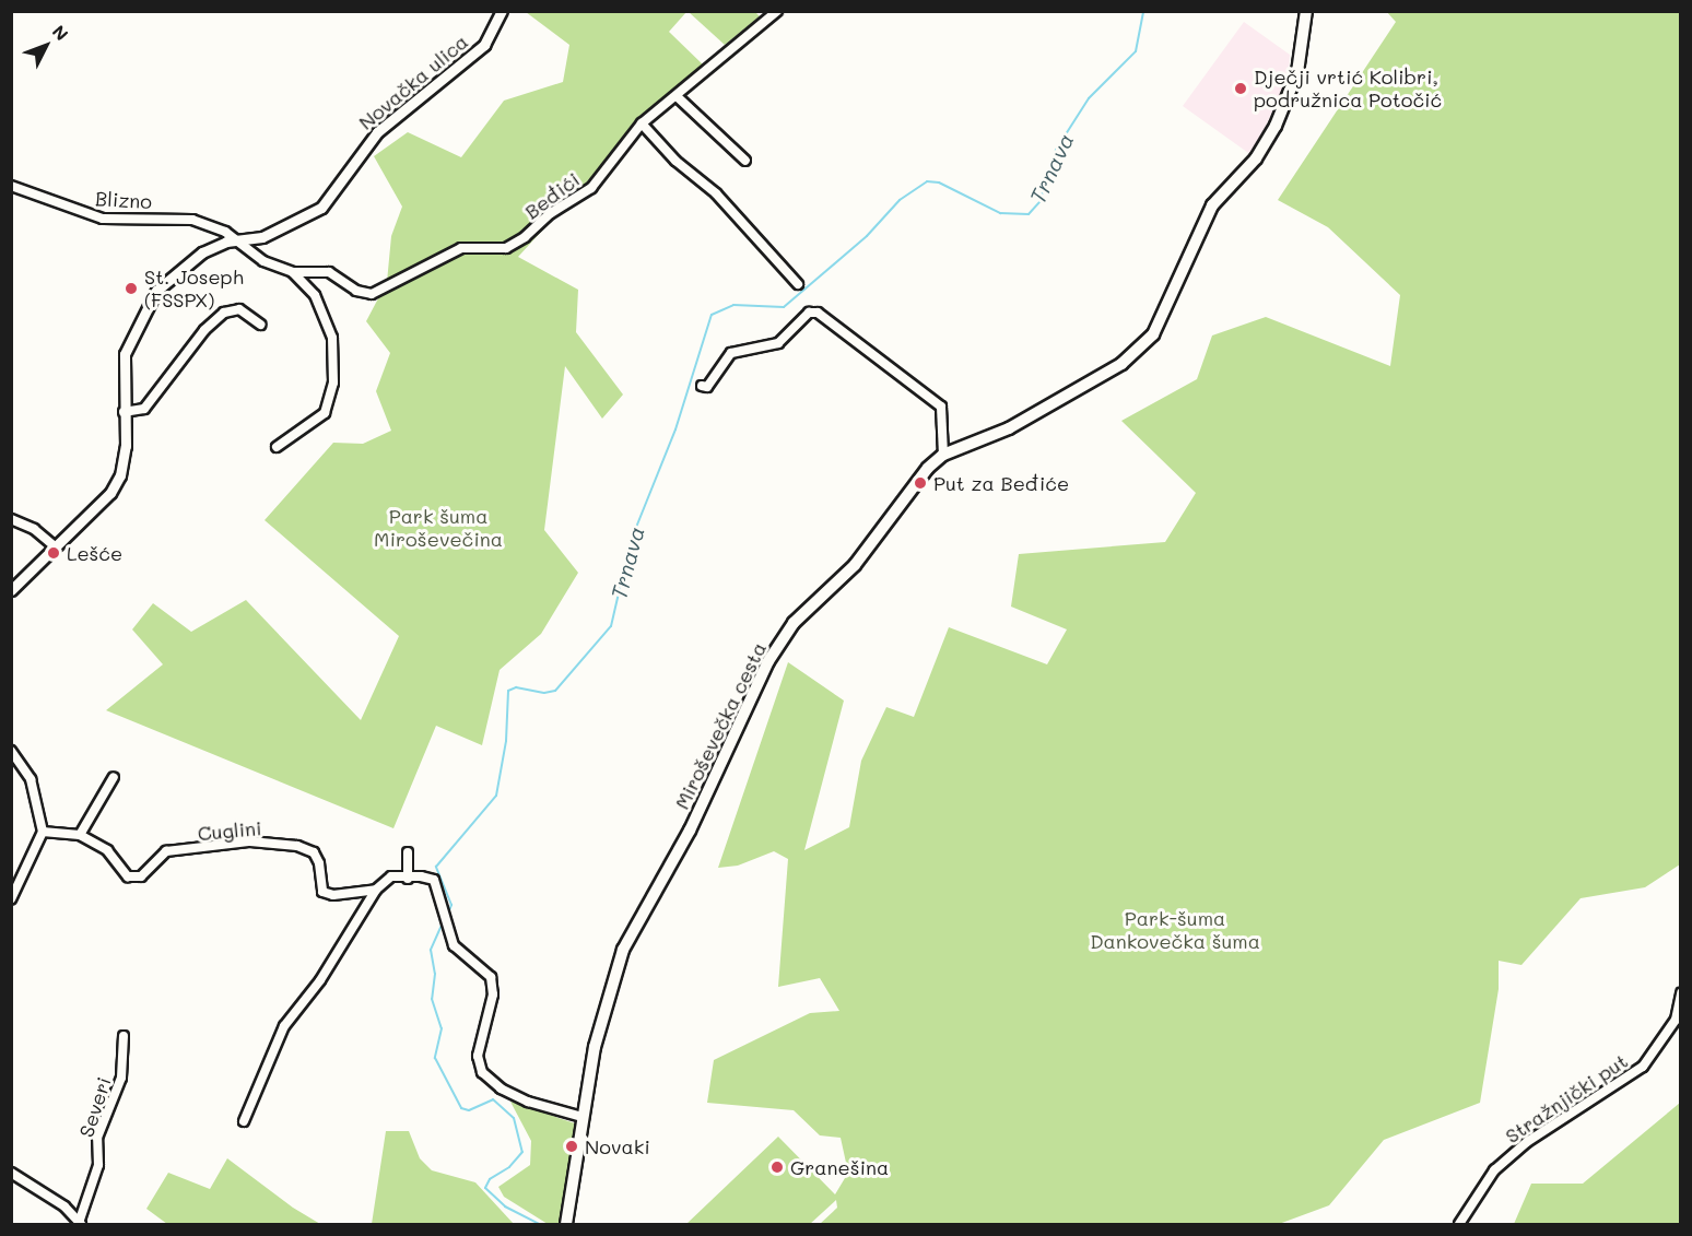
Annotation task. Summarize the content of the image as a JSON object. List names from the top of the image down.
{
  "streets": {
    "main road": ["Miroševečka cesta"],
    "street": [
      "Novačka ulica",
      "Beđići",
      "Blizno",
      "Cuglini",
      "Stražnjički put",
      "Severi"
    ]
  },
  "crossings": [
    ["Novačka ulica", "Blizno"],
    ["Beđići", "Blizno"]
  ],
  "water": ["Trnava"],
  "parks": ["Park šuma Miroševečina", "Park-šuma Dankovečka šuma"],
  "places": [
    "Dječji vrtić Kolibri, podružnica Potočić",
    "St. Joseph (FSSPX)",
    "Put za Beđiće",
    "Lešće",
    "Novaki",
    "Granešina"
  ],
  "north": "top right"
}
